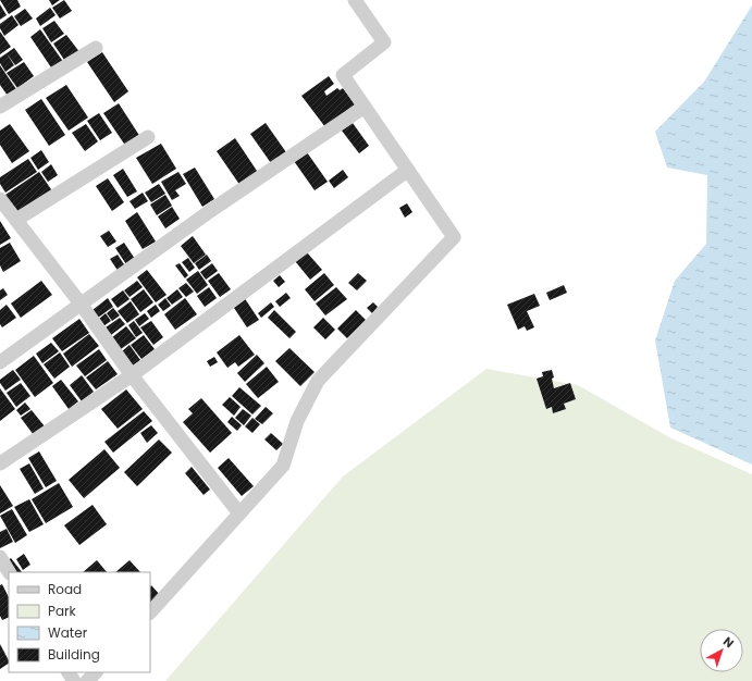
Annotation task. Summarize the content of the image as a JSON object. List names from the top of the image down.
{
  "legend": [
    "Road",
    "Park",
    "Water",
    "Building"
  ],
  "north": "top right"
}
